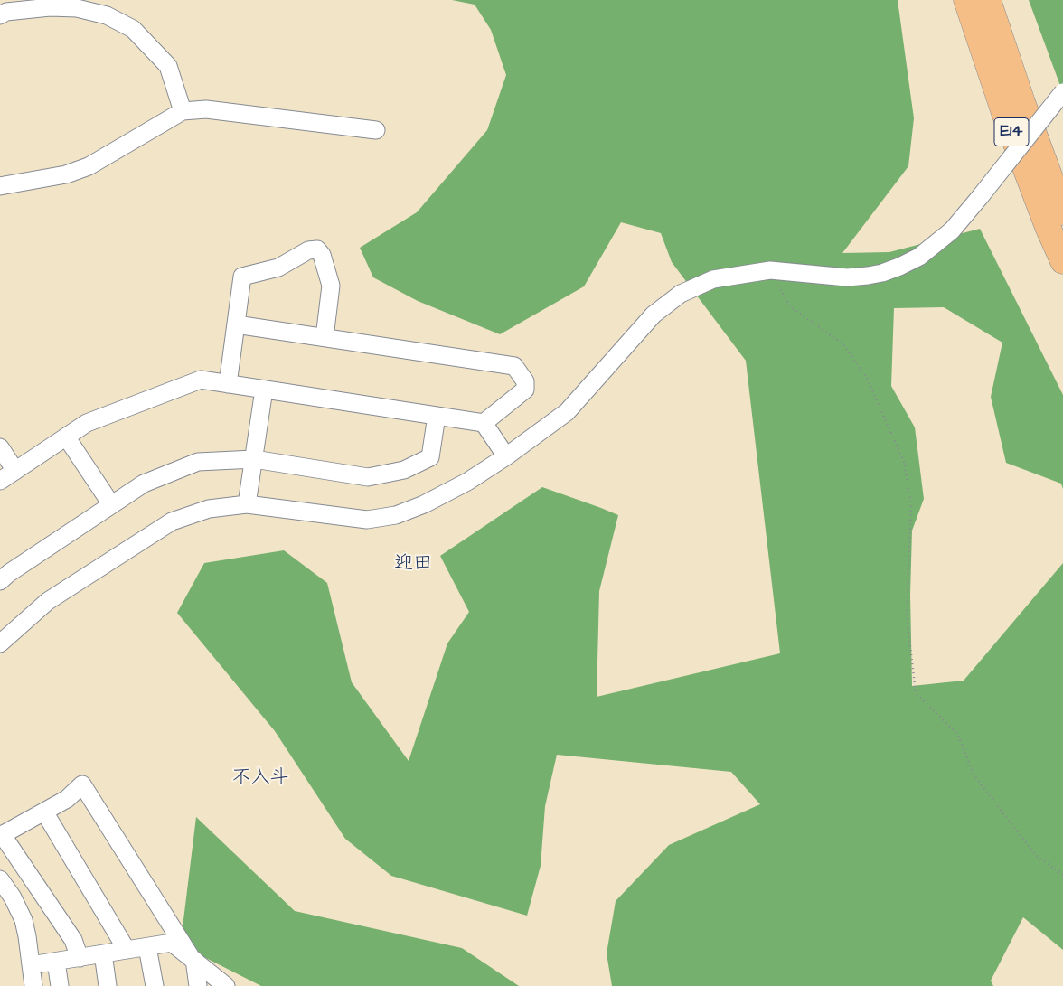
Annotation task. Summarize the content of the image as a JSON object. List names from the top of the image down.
{
  "streets": {
    "highway": ["E14"]
  },
  "districts": ["迎田", "不入斗"]
}
